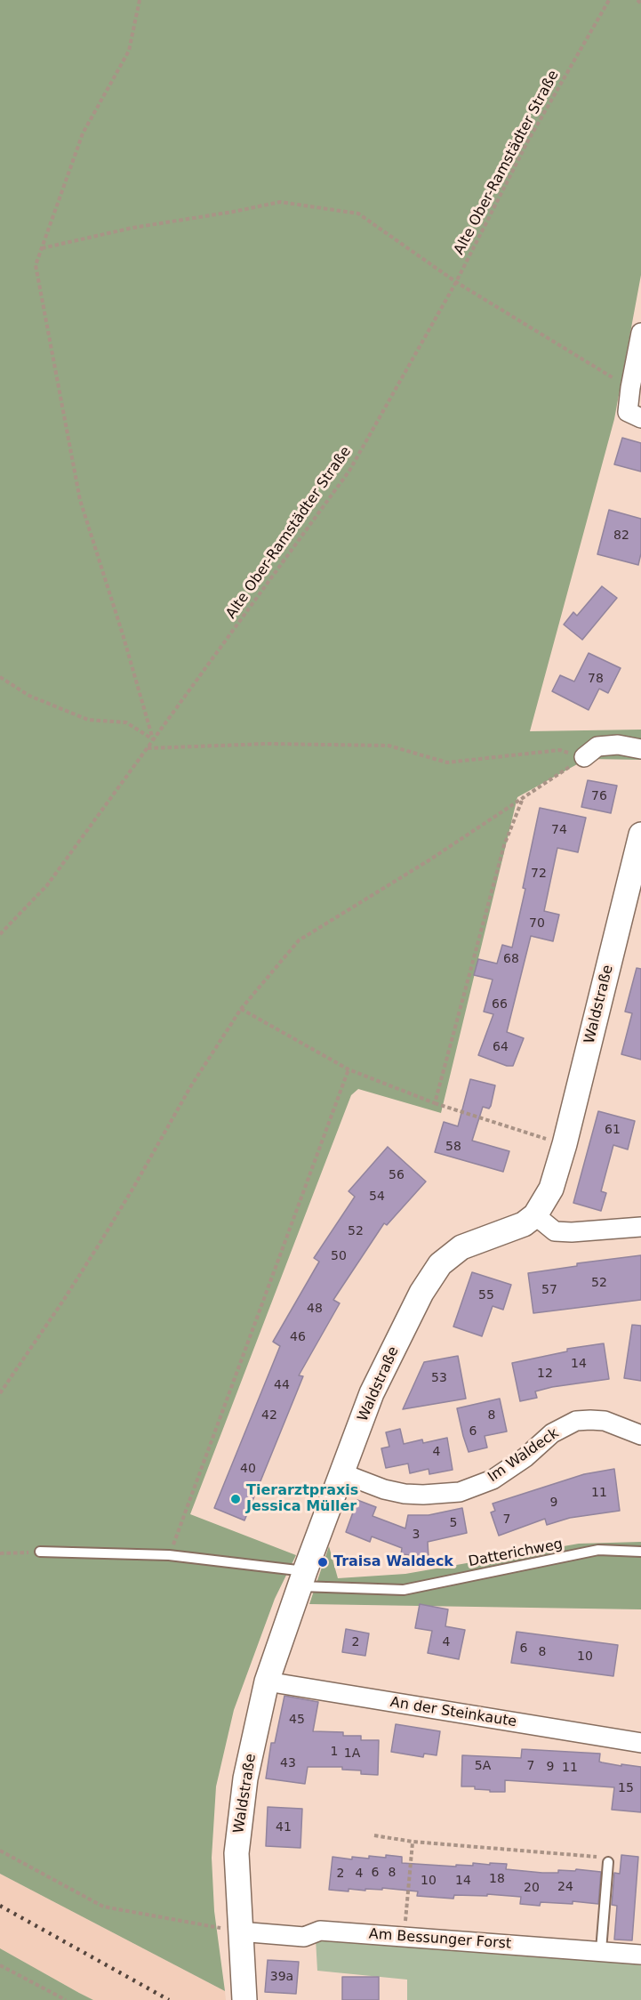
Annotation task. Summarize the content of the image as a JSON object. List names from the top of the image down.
{
  "streets": {
    "street": [
      "Waldstraße",
      "Im Waldeck",
      "An der Steinkaute",
      "Am Bessunger Forst"
    ],
    "lane": ["Datterichweg"],
    "path": ["Alte Ober-Ramstädter Straße"]
  },
  "crossings": [
    ["Waldstraße", "Im Waldeck"],
    ["Waldstraße", "Datterichweg"],
    ["Waldstraße", "An der Steinkaute"],
    ["Waldstraße", "Am Bessunger Forst"]
  ],
  "places": ["Tierarztpraxis Jessica Müller", "Traisa Waldeck"],
  "house_numbers": [
    "82",
    "78",
    "76",
    "74",
    "72",
    "70",
    "68",
    "66",
    "64",
    "61",
    "58",
    "56",
    "54",
    "52",
    "50",
    "52",
    "57",
    "55",
    "48",
    "46",
    "14",
    "12",
    "53",
    "44",
    "42",
    "8",
    "6",
    "4",
    "40",
    "11",
    "9",
    "7",
    "5",
    "3",
    "2",
    "4",
    "6",
    "8",
    "10",
    "45",
    "1",
    "1A",
    "43",
    "5A",
    "7",
    "9",
    "11",
    "15",
    "41",
    "6",
    "8",
    "2",
    "4",
    "18",
    "10",
    "14",
    "24",
    "20",
    "39a"
  ]
}
